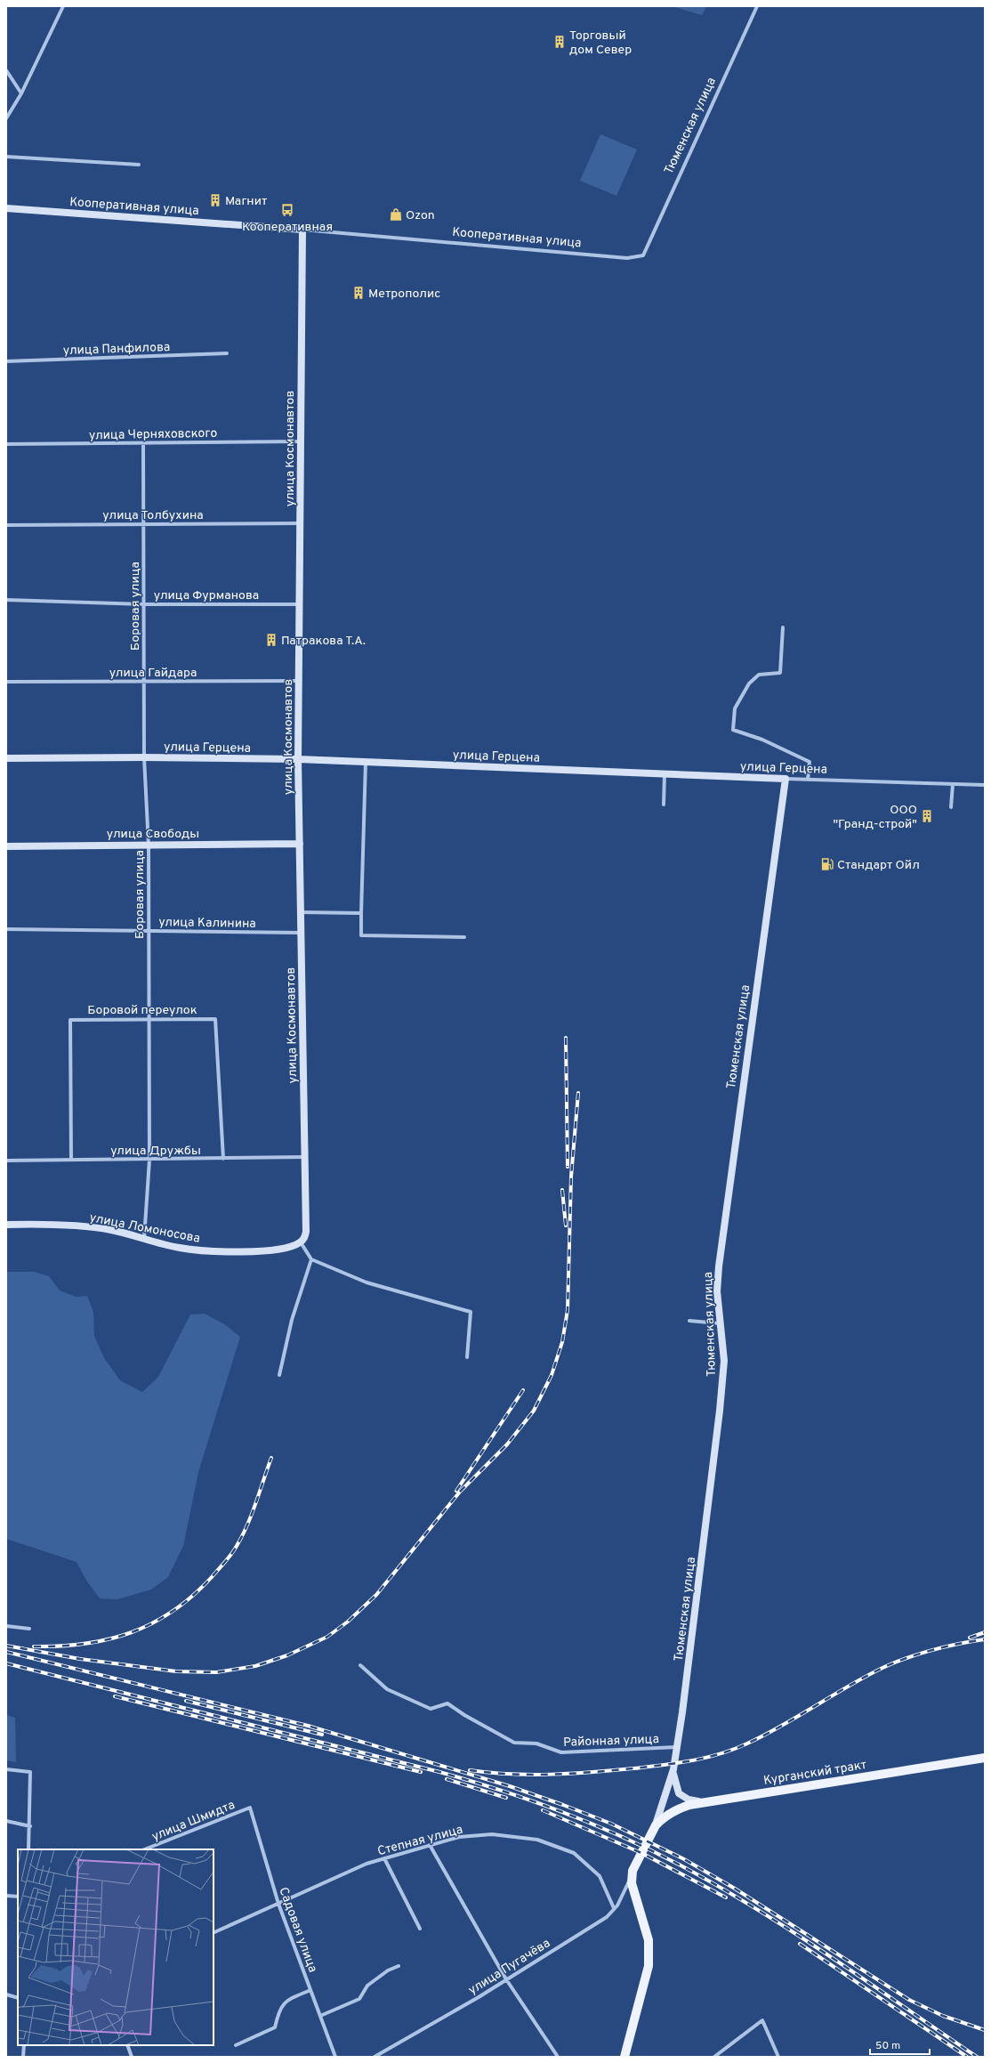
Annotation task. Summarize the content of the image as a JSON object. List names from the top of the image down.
{
  "streets": {
    "main road": ["Курганский тракт"],
    "street": [
      "Тюменская улица",
      "Кооперативная улица",
      "улица Панфилова",
      "улица Черняховского",
      "улица Космонавтов",
      "улица Толбухина",
      "улица Фурманова",
      "Боровая улица",
      "улица Гайдара",
      "улица Герцена",
      "улица Свободы",
      "улица Калинина",
      "Боровой переулок",
      "улица Дружбы",
      "улица Ломоносова",
      "Районная улица",
      "улица Шмидта",
      "Степная улица",
      "Садовая улица",
      "улица Пугачёва"
    ]
  },
  "crossings": [
    ["Тюменская улица", "Кооперативная улица"],
    ["Тюменская улица", "улица Герцена"],
    ["Тюменская улица", "Районная улица"],
    ["Тюменская улица", "Курганский тракт"],
    ["Кооперативная улица", "улица Космонавтов"],
    ["улица Черняховского", "улица Космонавтов"],
    ["улица Черняховского", "Боровая улица"],
    ["улица Космонавтов", "улица Толбухина"],
    ["улица Космонавтов", "улица Фурманова"],
    ["улица Космонавтов", "улица Гайдара"],
    ["улица Космонавтов", "улица Герцена"],
    ["улица Космонавтов", "улица Свободы"],
    ["улица Космонавтов", "улица Калинина"],
    ["улица Космонавтов", "улица Дружбы"],
    ["улица Космонавтов", "улица Ломоносова"],
    ["улица Толбухина", "Боровая улица"],
    ["улица Фурманова", "Боровая улица"],
    ["Боровая улица", "улица Гайдара"],
    ["Боровая улица", "улица Герцена"],
    ["Боровая улица", "улица Свободы"],
    ["Боровая улица", "улица Калинина"],
    ["Боровая улица", "Боровой переулок"],
    ["Боровая улица", "улица Дружбы"],
    ["Боровая улица", "улица Ломоносова"],
    ["Боровой переулок", "улица Дружбы"],
    ["улица Шмидта", "Садовая улица"],
    ["Степная улица", "Садовая улица"],
    ["Степная улица", "улица Пугачёва"]
  ],
  "places": {
    "building": [
      "Торговый дом Север",
      "Магнит",
      "Метрополис",
      "Патракова Т.А.",
      "ООО \"Гранд-строй\""
    ],
    "bus stop": ["Кооперативная"],
    "shop": ["Ozon"],
    "fuel station": ["Стандарт Ойл"]
  },
  "scale_bar": "50 m"
}
